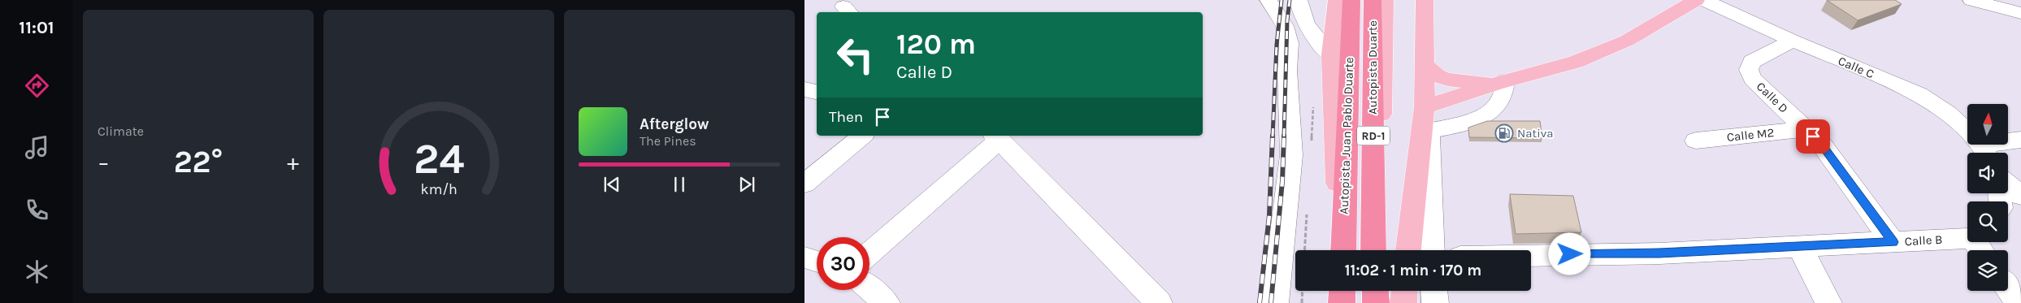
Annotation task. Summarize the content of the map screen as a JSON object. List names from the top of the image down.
{
  "streets": {
    "highway": ["Autopista Duarte", "Autopista Juan Pablo Duarte", "RD-1"],
    "street": [
      "Calle C",
      "Calle D",
      "Calle M2",
      "Calle B"
    ]
  },
  "crossings": [
    ["Calle C", "Calle D"],
    ["Calle D", "Calle M2"],
    ["Calle D", "Calle B"]
  ],
  "places": {
    "fuel station": ["Nativa"]
  },
  "north": "top",
  "page": {
    "tabs": "11:01",
    "tile": "Climate",
    "turn": ["120 m", "Calle D"],
    "then": "Then",
    "song": ["Afterglow", "The Pines"],
    "heat": ["−", "22°", "+"],
    "limit": "30",
    "trip": "11:02 · 1 min · 170 m",
    "gauge": ["24", "km/h"]
  }
}
